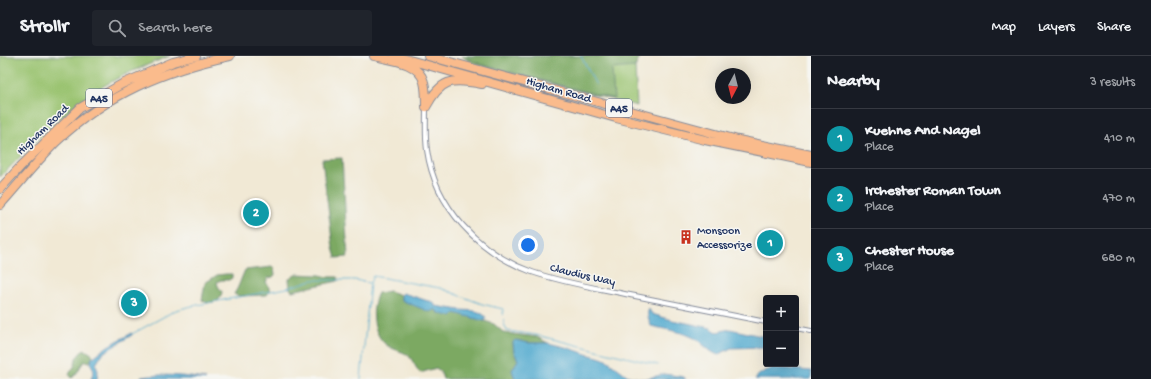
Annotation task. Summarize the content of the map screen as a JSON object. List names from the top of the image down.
{
  "streets": {
    "highway": ["Higham Road", "A45"],
    "street": ["Claudius Way"]
  },
  "places": {
    "building": ["Monsoon Accessorize"]
  },
  "north": "bottom",
  "page": {
    "header": "Strollr",
    "search": "Search here",
    "nav": ["Map", "Layers", "Share"],
    "heading": ["Nearby", "3 results"],
    "list": [
      {
        "mark": "1",
        "name": "Kuehne And Nagel",
        "note": "Place",
        "value": "410 m"
      },
      {
        "mark": "2",
        "name": "Irchester Roman Town",
        "note": "Place",
        "value": "470 m"
      },
      {
        "mark": "3",
        "name": "Chester House",
        "note": "Place",
        "value": "680 m"
      }
    ],
    "pins": ["2", "1", "3"],
    "map_buttons": ["+", "−"]
  }
}
